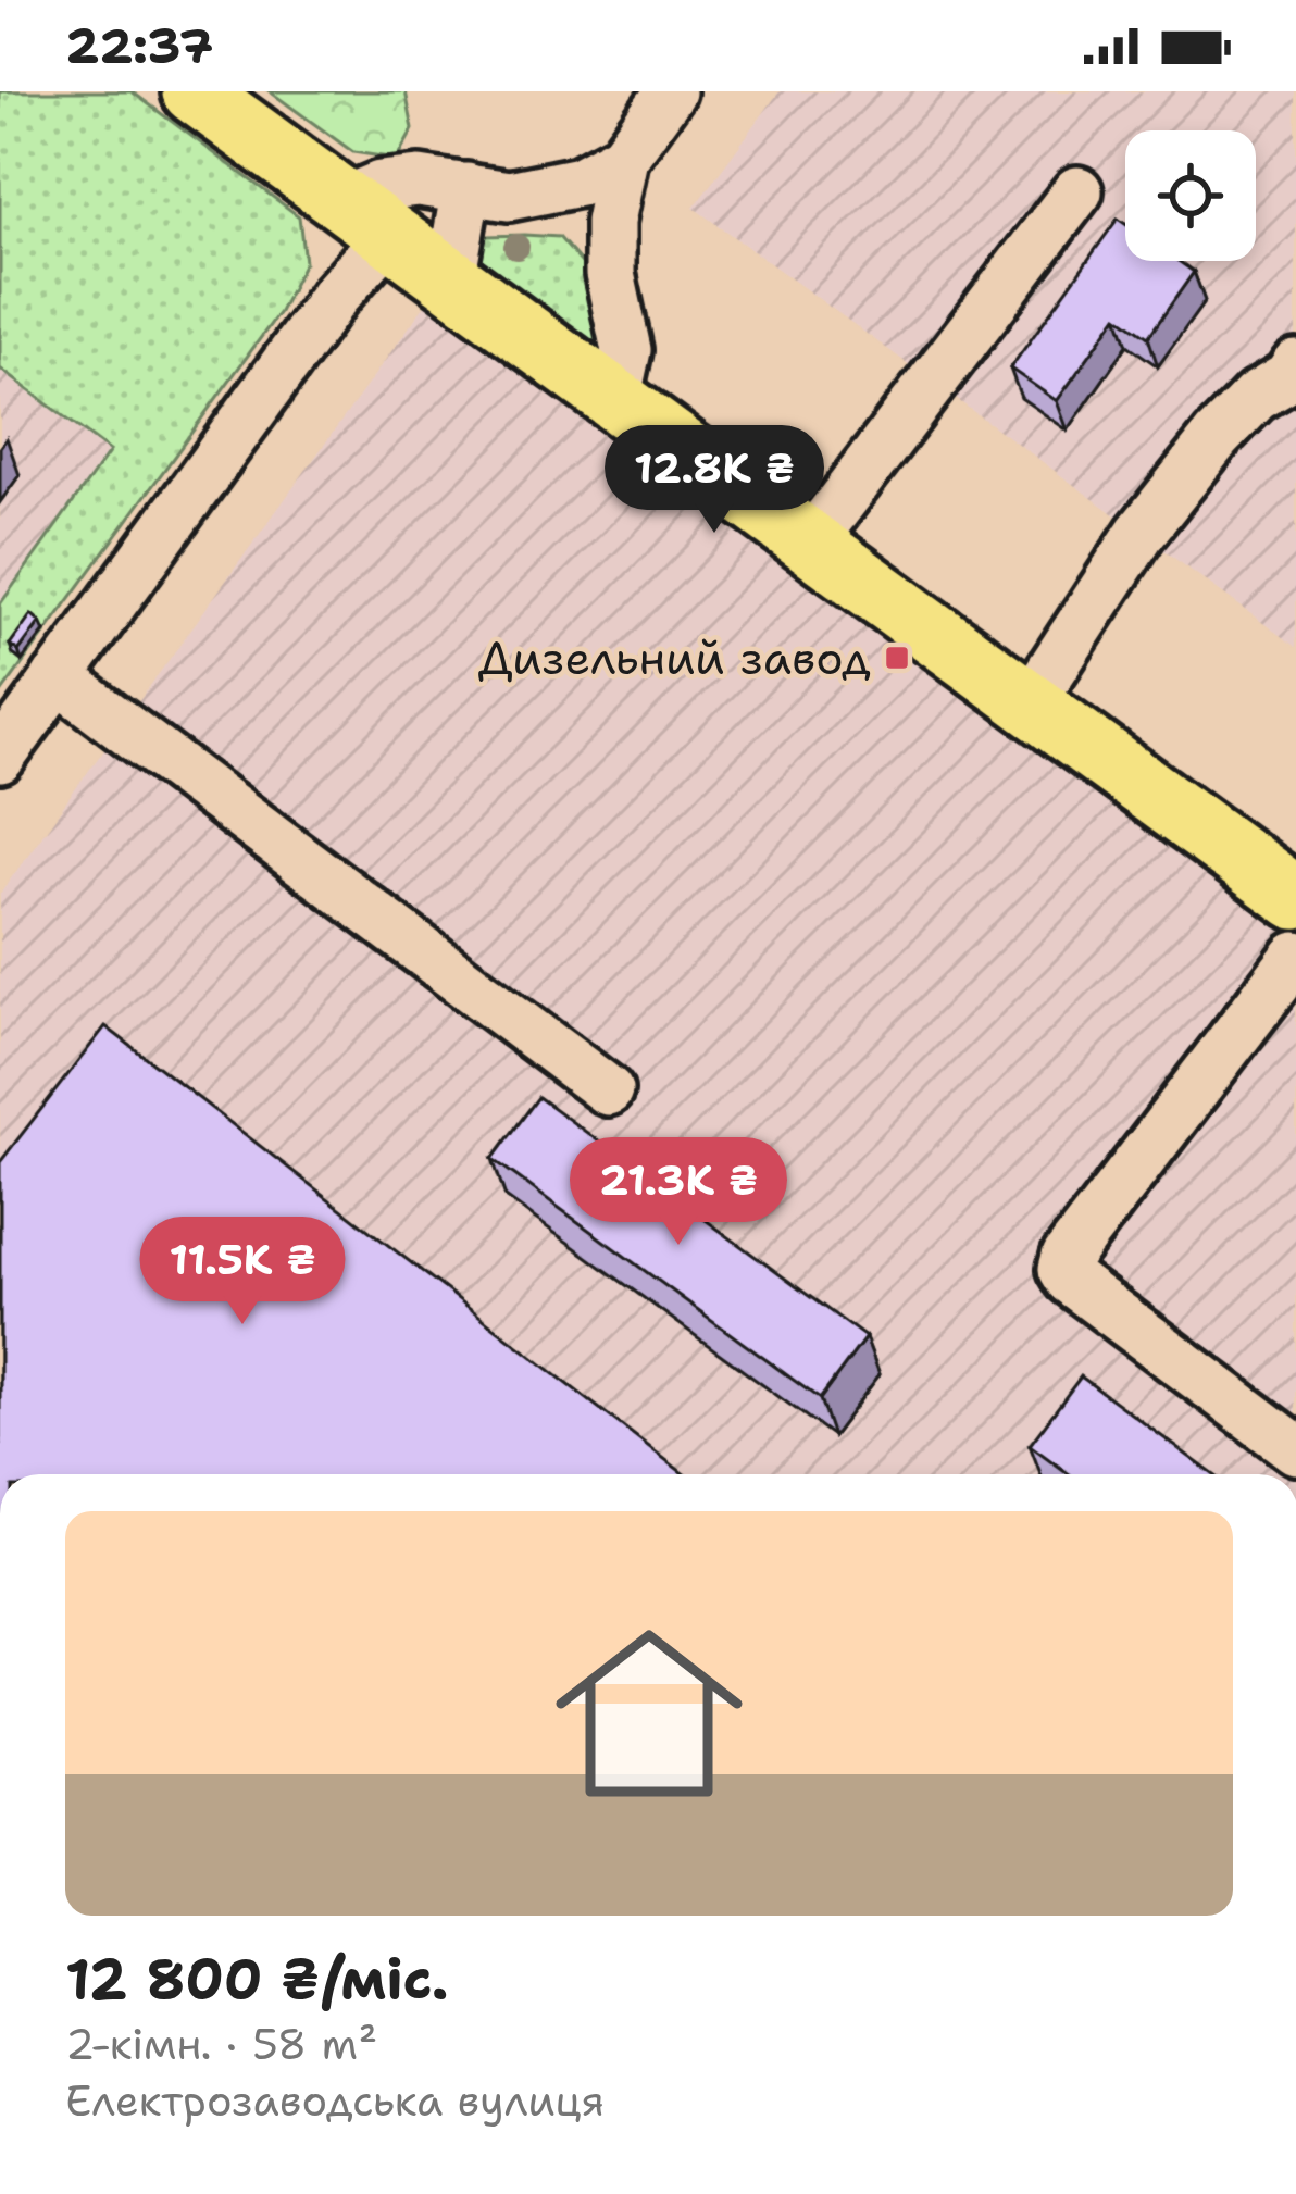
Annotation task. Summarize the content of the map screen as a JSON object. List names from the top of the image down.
{
  "places": {
    "transit": ["Дизельний завод"]
  },
  "page": {
    "status": "22:37",
    "price": ["12.8K ₴", "21.3K ₴", "11.5K ₴"],
    "list": [
      {
        "name": "12 800 ₴/міс.",
        "note": "2-кімн. · 58 m² · Електрозаводська вулиця"
      }
    ]
  }
}
